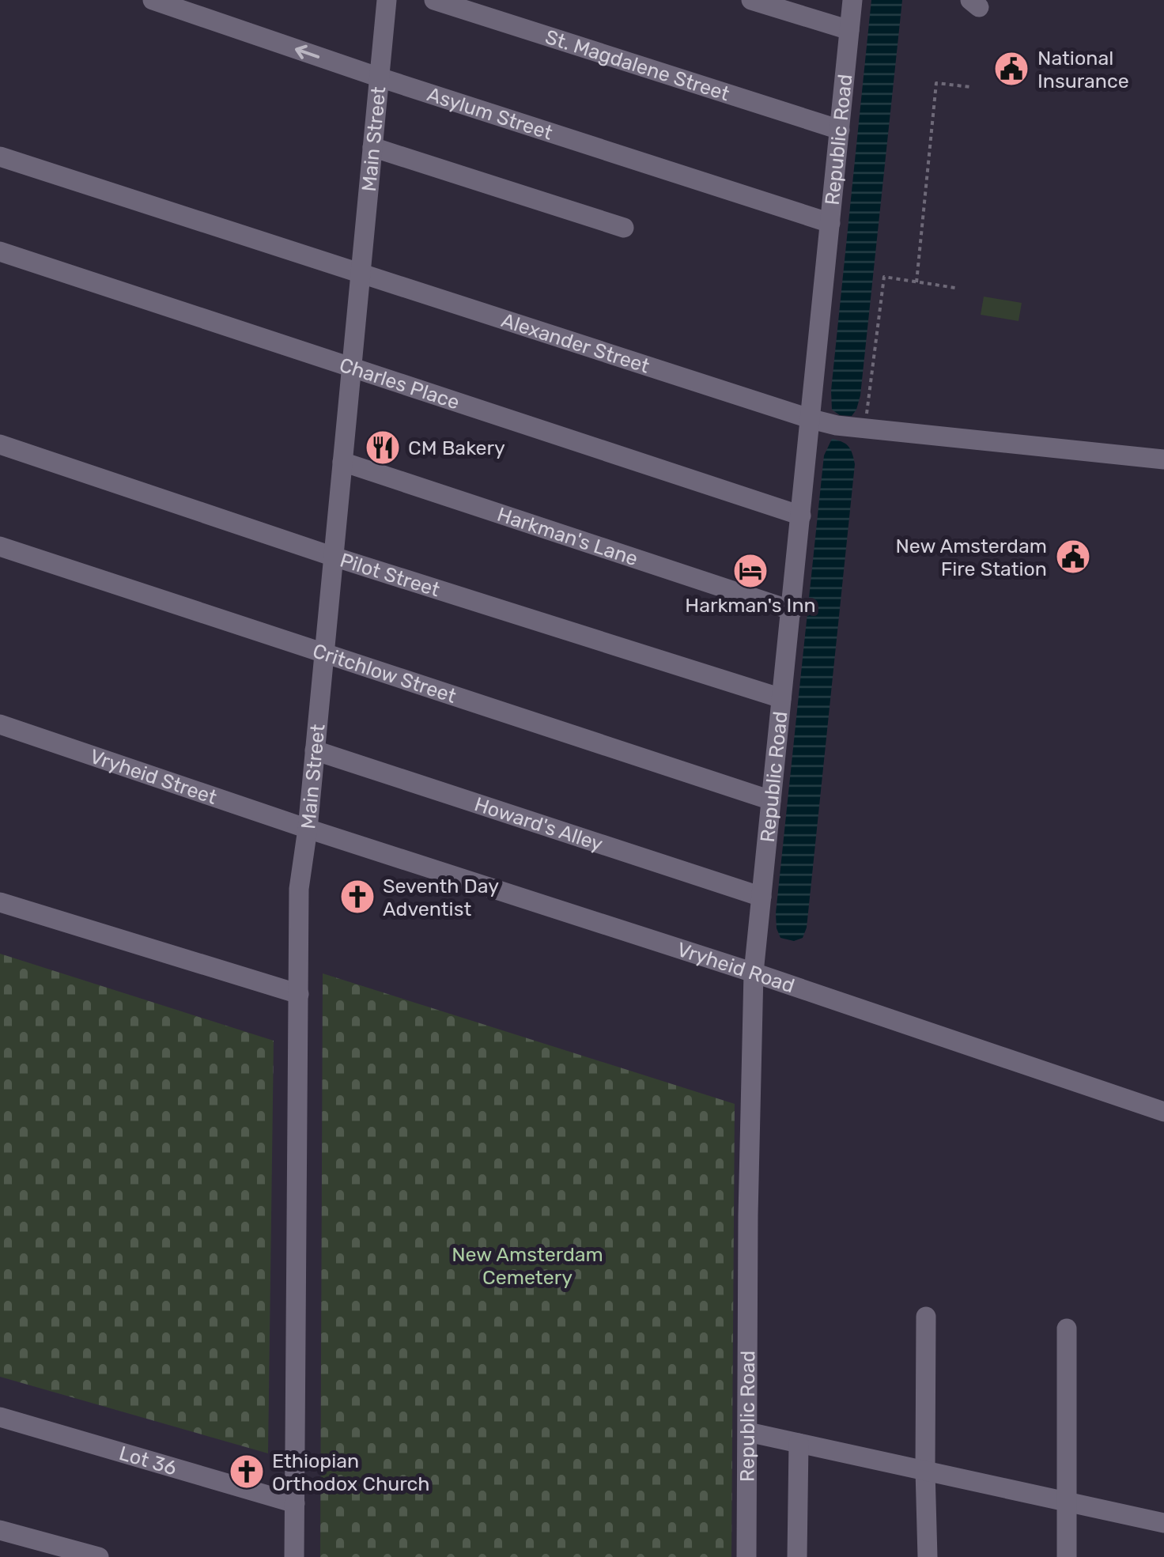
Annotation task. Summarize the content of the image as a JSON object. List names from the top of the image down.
{
  "streets": {
    "street": [
      "St. Magdalene Street",
      "Asylum Street",
      "Main Street",
      "Republic Road",
      "Alexander Street",
      "Charles Place",
      "Harkman's Lane",
      "Pilot Street",
      "Critchlow Street",
      "Vryheid Street",
      "Howard's Alley",
      "Vryheid Road",
      "Lot 36"
    ]
  },
  "crossings": [
    ["St. Magdalene Street", "Republic Road"],
    ["Asylum Street", "Main Street"],
    ["Asylum Street", "Republic Road"],
    ["Main Street", "Alexander Street"],
    ["Main Street", "Charles Place"],
    ["Main Street", "Harkman's Lane"],
    ["Main Street", "Pilot Street"],
    ["Main Street", "Critchlow Street"],
    ["Main Street", "Vryheid Street"],
    ["Main Street", "Howard's Alley"],
    ["Main Street", "Vryheid Road"],
    ["Main Street", "Lot 36"],
    ["Republic Road", "Alexander Street"],
    ["Republic Road", "Charles Place"],
    ["Republic Road", "Harkman's Lane"],
    ["Republic Road", "Pilot Street"],
    ["Republic Road", "Critchlow Street"],
    ["Republic Road", "Howard's Alley"],
    ["Republic Road", "Vryheid Road"],
    ["Vryheid Street", "Vryheid Road"]
  ],
  "parks": ["New Amsterdam Cemetery"],
  "places": {
    "public building": ["National Insurance", "New Amsterdam Fire Station"],
    "restaurant": ["CM Bakery"],
    "hotel": ["Harkman's Inn"],
    "church": ["Seventh Day Adventist", "Ethiopian Orthodox Church"]
  }
}
